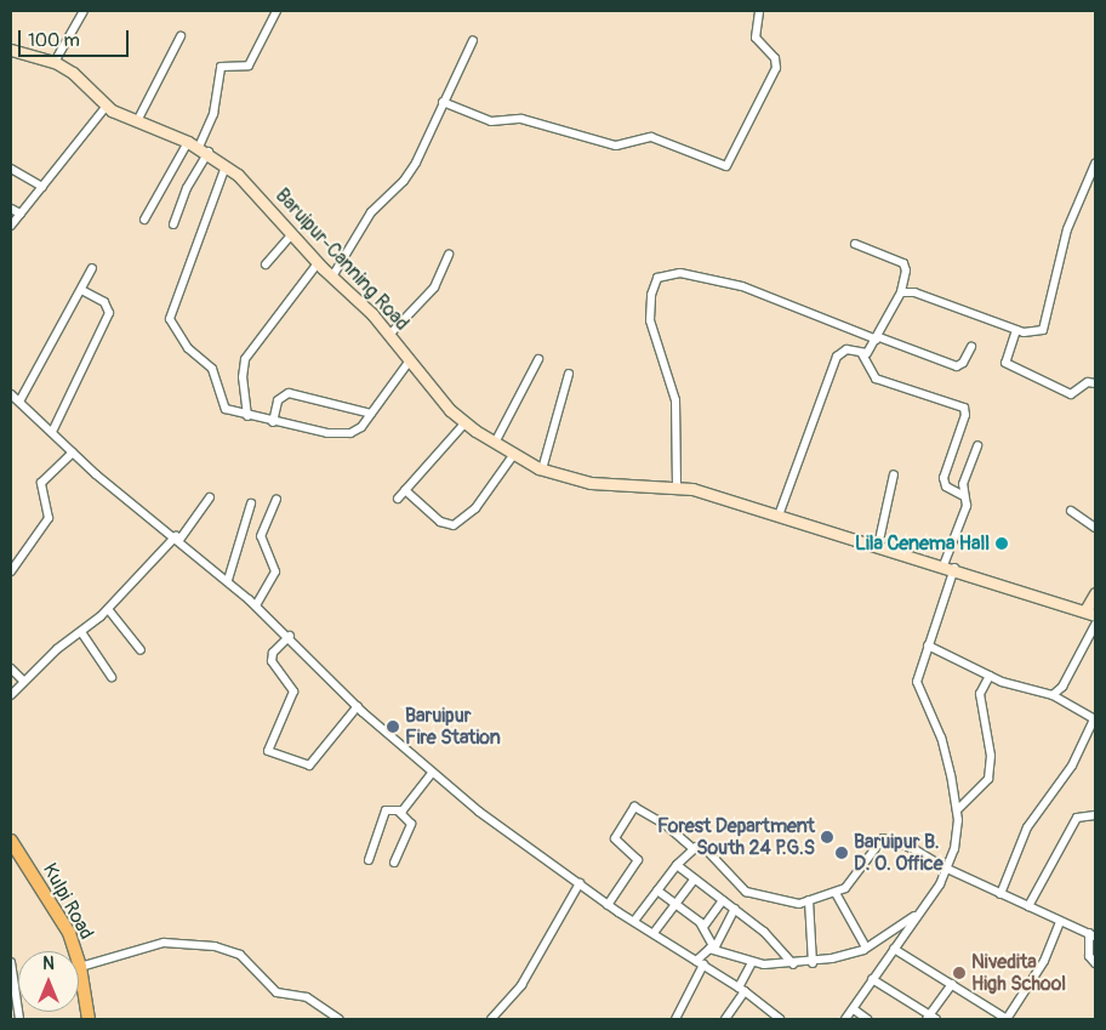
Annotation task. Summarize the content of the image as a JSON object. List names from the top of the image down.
{
  "streets": {
    "main road": ["Baruipur-Canning Road", "Kulpi Road"]
  },
  "places": [
    "Lila Cenema Hall",
    "Baruipur Fire Station",
    "Forest Department South 24 P.G.S",
    "Baruipur B. D. O. Office",
    "Nivedita High School"
  ],
  "scale_bar": "100 m",
  "north": "top"
}
